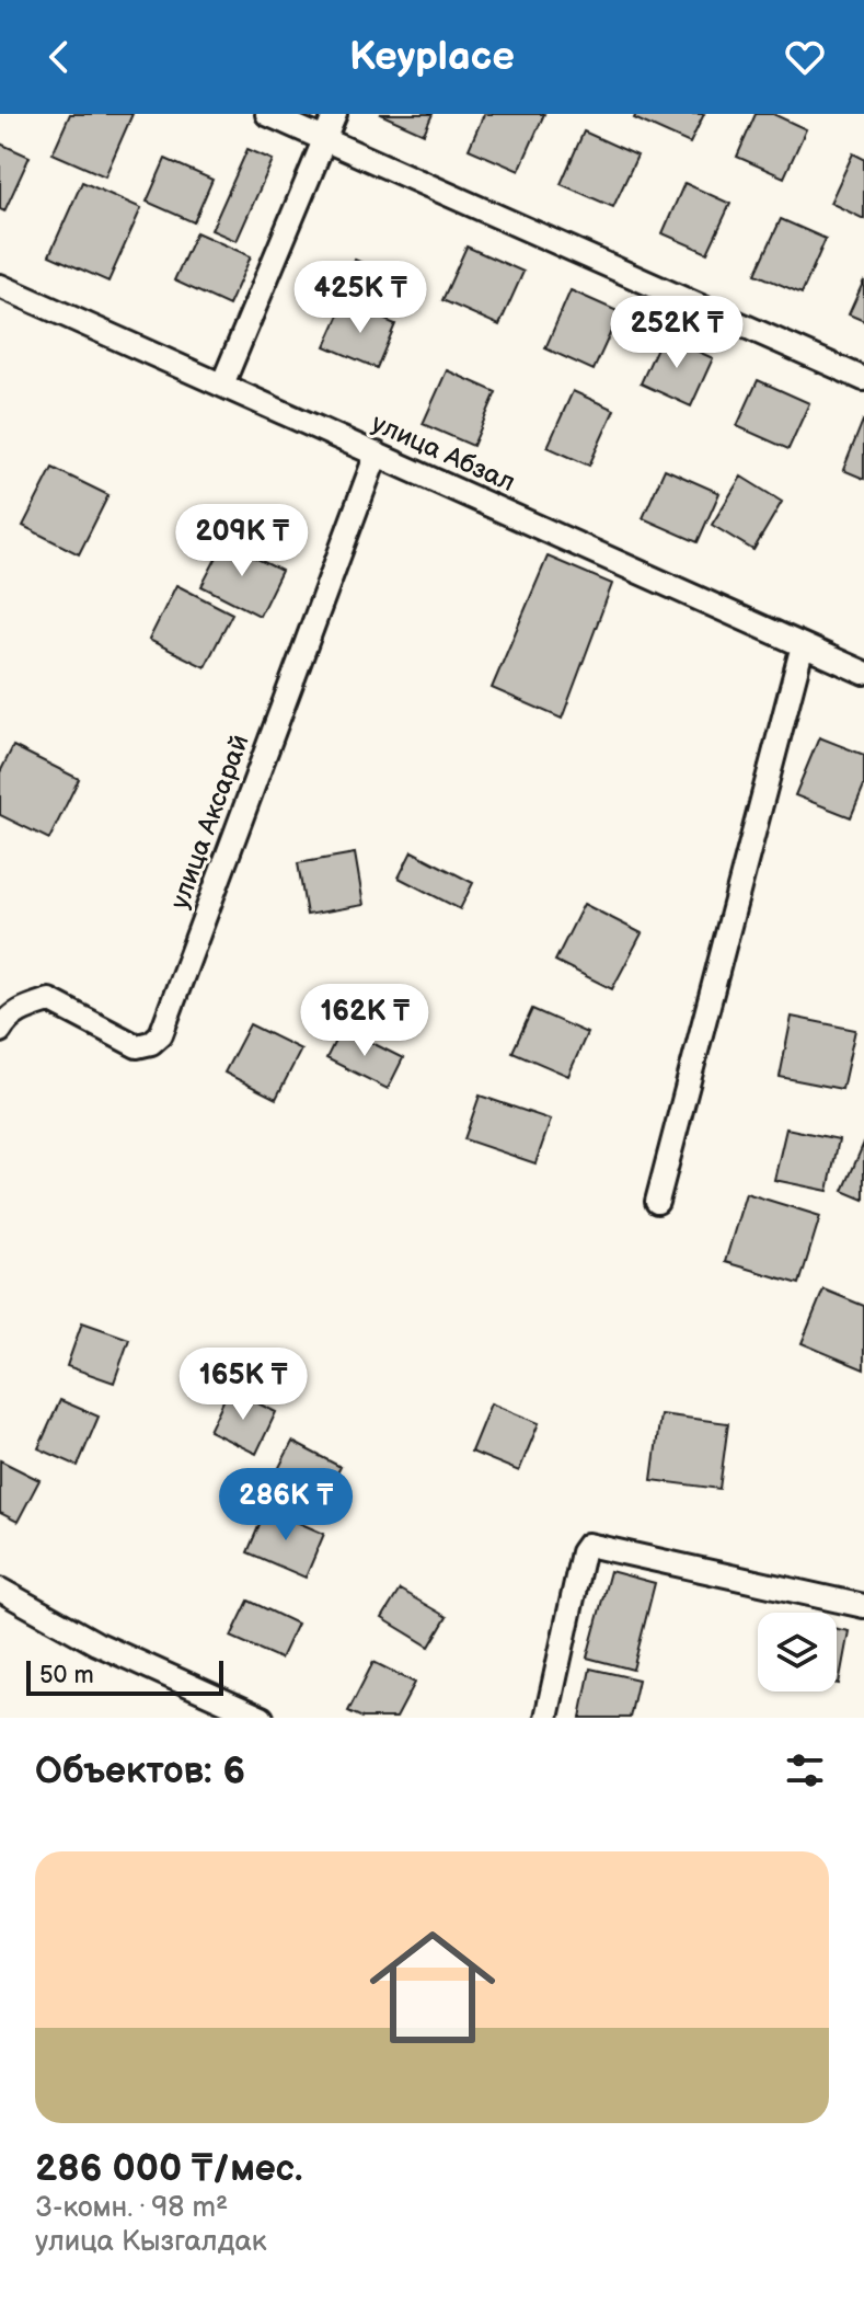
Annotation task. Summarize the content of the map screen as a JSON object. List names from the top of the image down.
{
  "streets": {
    "street": ["улица Абзал", "улица Аксарай"]
  },
  "crossings": [
    ["улица Абзал", "улица Аксарай"]
  ],
  "scale_bar": "50 m",
  "page": {
    "header": "Keyplace",
    "price": [
      "425K ₸",
      "252K ₸",
      "209K ₸",
      "162K ₸",
      "165K ₸",
      "286K ₸"
    ],
    "scale": "50 m",
    "heading": "Объектов: 6",
    "list": [
      {
        "name": "286 000 ₸/мес.",
        "note": "3-комн. · 98 m² · улица Кызгалдак"
      }
    ]
  }
}
